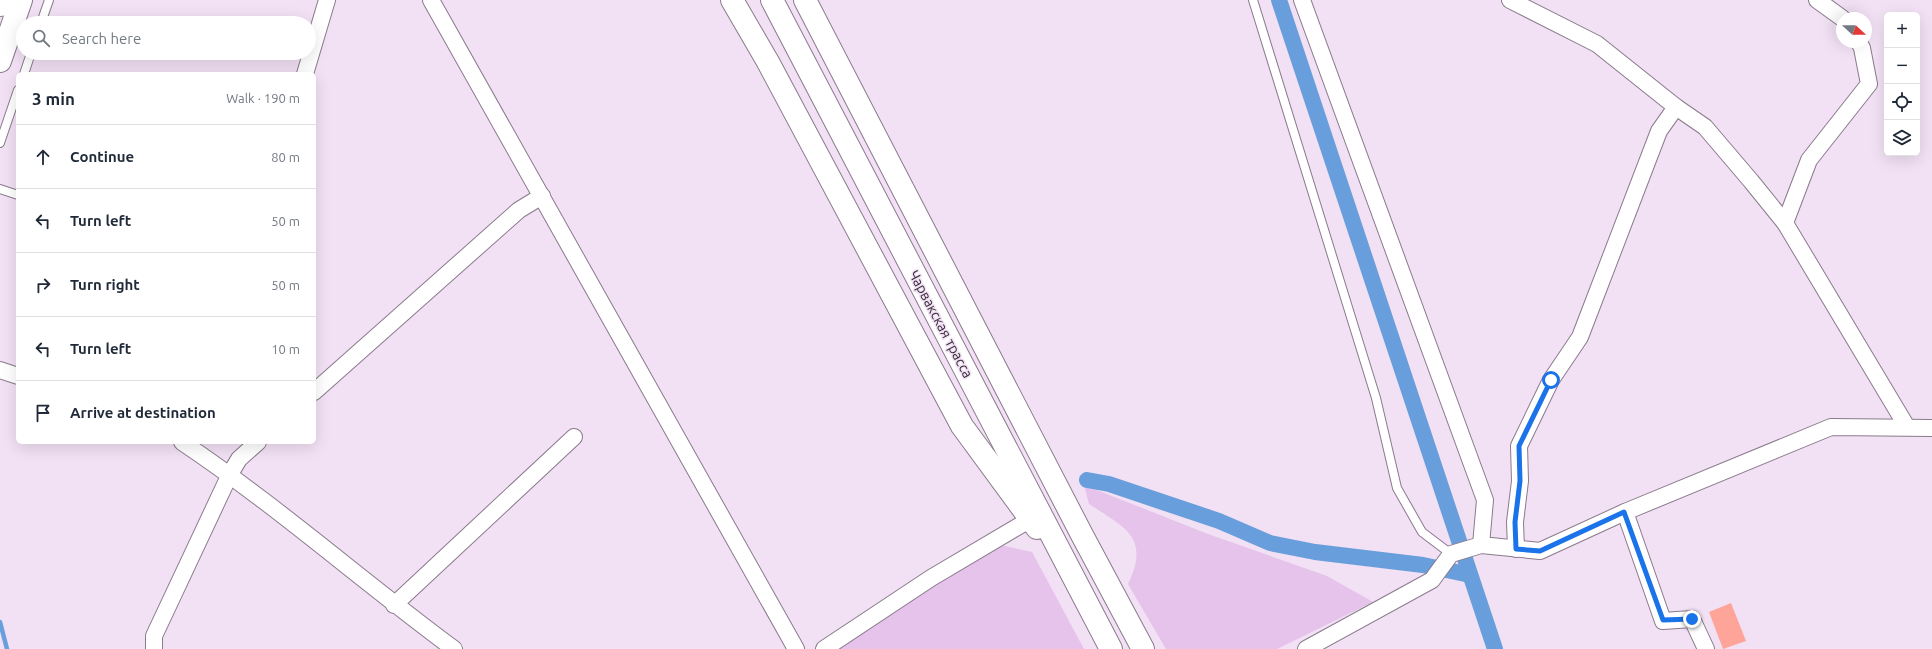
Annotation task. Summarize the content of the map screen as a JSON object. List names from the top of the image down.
{
  "streets": {
    "main road": ["Чарвакская трасса"]
  },
  "north": "right",
  "page": {
    "map_buttons": ["+", "−"],
    "search": "Search here",
    "heading": ["3 min", "Walk · 190 m"],
    "list": [
      ["Continue", "80 m"],
      ["Turn left", "50 m"],
      ["Turn right", "50 m"],
      ["Turn left", "10 m"],
      "Arrive at destination"
    ]
  }
}
